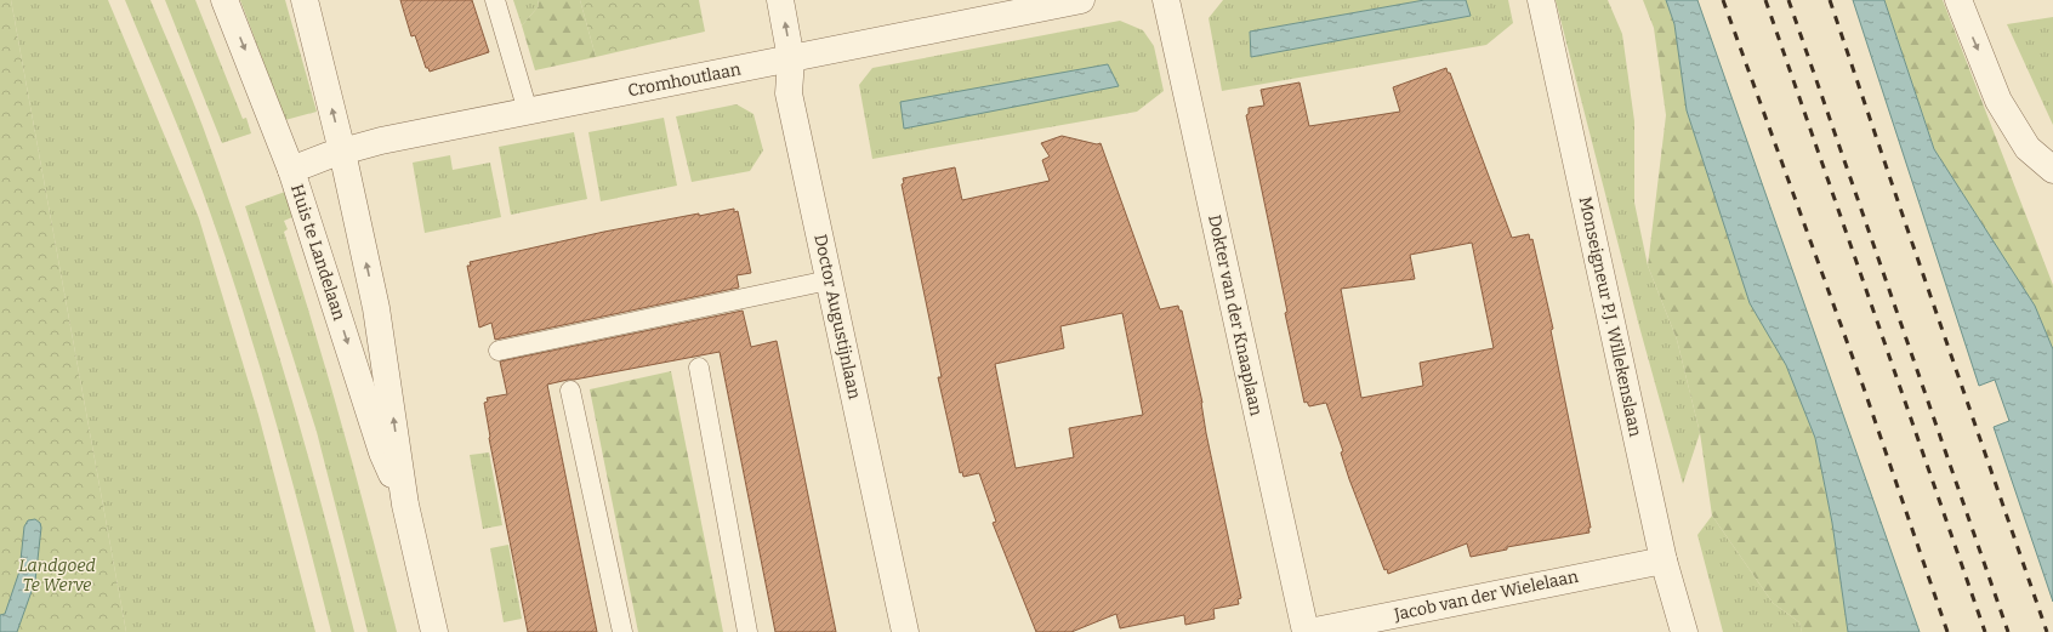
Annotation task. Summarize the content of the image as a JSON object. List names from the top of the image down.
{
  "streets": {
    "street": [
      "Cromhoutlaan",
      "Huis te Landelaan",
      "Dokter van der Knaaplaan",
      "Doctor Augustijnlaan",
      "Monseigneur P.J. Willekenslaan",
      "Jacob van der Wielelaan"
    ]
  },
  "crossings": [
    ["Cromhoutlaan", "Huis te Landelaan"],
    ["Cromhoutlaan", "Doctor Augustijnlaan"],
    ["Monseigneur P.J. Willekenslaan", "Jacob van der Wielelaan"]
  ],
  "parks": ["Landgoed Te Werve"]
}
